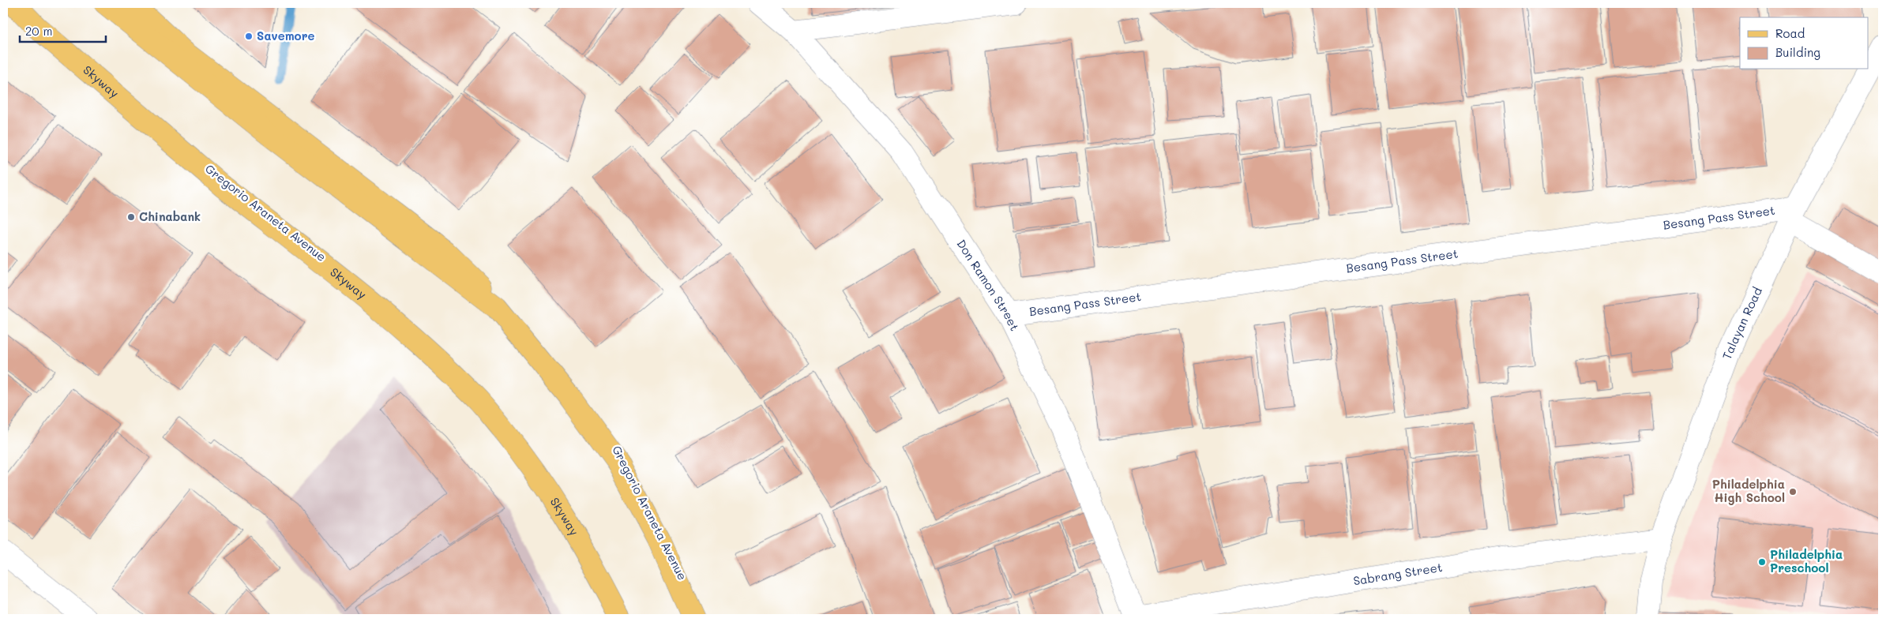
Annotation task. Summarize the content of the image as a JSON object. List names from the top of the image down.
{
  "streets": {
    "main road": ["Skyway", "Gregorio Araneta Avenue"],
    "street": [
      "Besang Pass Street",
      "Don Ramon Street",
      "Talayan Road",
      "Sabrang Street"
    ]
  },
  "crossings": [
    ["Besang Pass Street", "Don Ramon Street"],
    ["Besang Pass Street", "Talayan Road"],
    ["Don Ramon Street", "Sabrang Street"],
    ["Talayan Road", "Sabrang Street"]
  ],
  "places": [
    "Savemore",
    "Chinabank",
    "Philadelphia High School",
    "Philadelphia Preschool"
  ],
  "legend": ["Road", "Building"],
  "scale_bar": "20 m"
}
